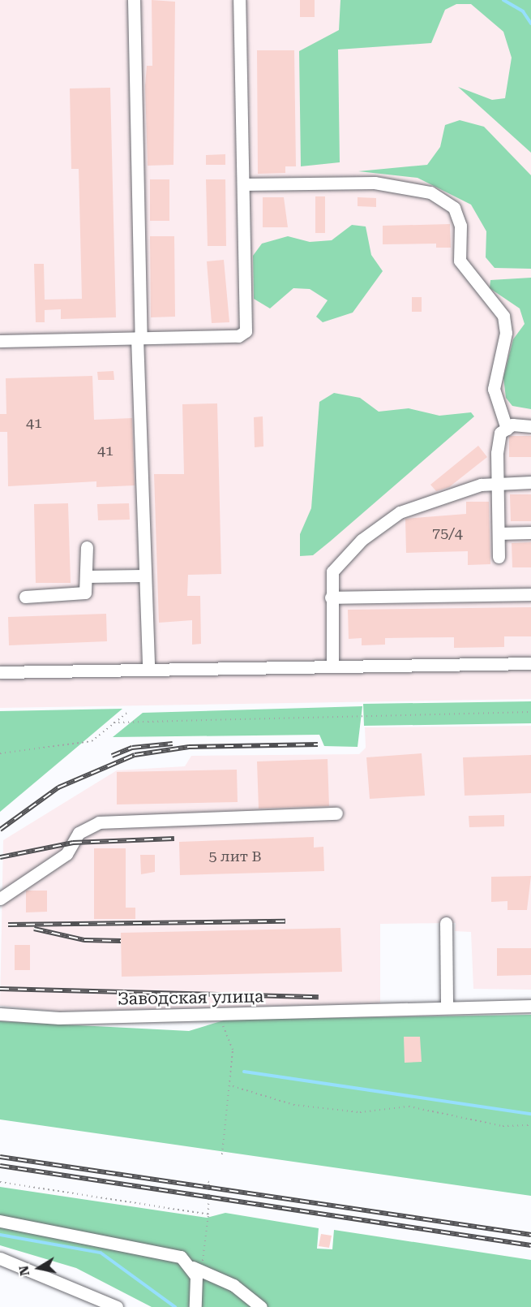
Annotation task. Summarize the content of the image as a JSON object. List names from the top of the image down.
{
  "streets": {
    "street": ["Заводская улица"]
  },
  "house_numbers": [
    "41",
    "41",
    "75/4",
    "5 лит В"
  ],
  "north": "left"
}
